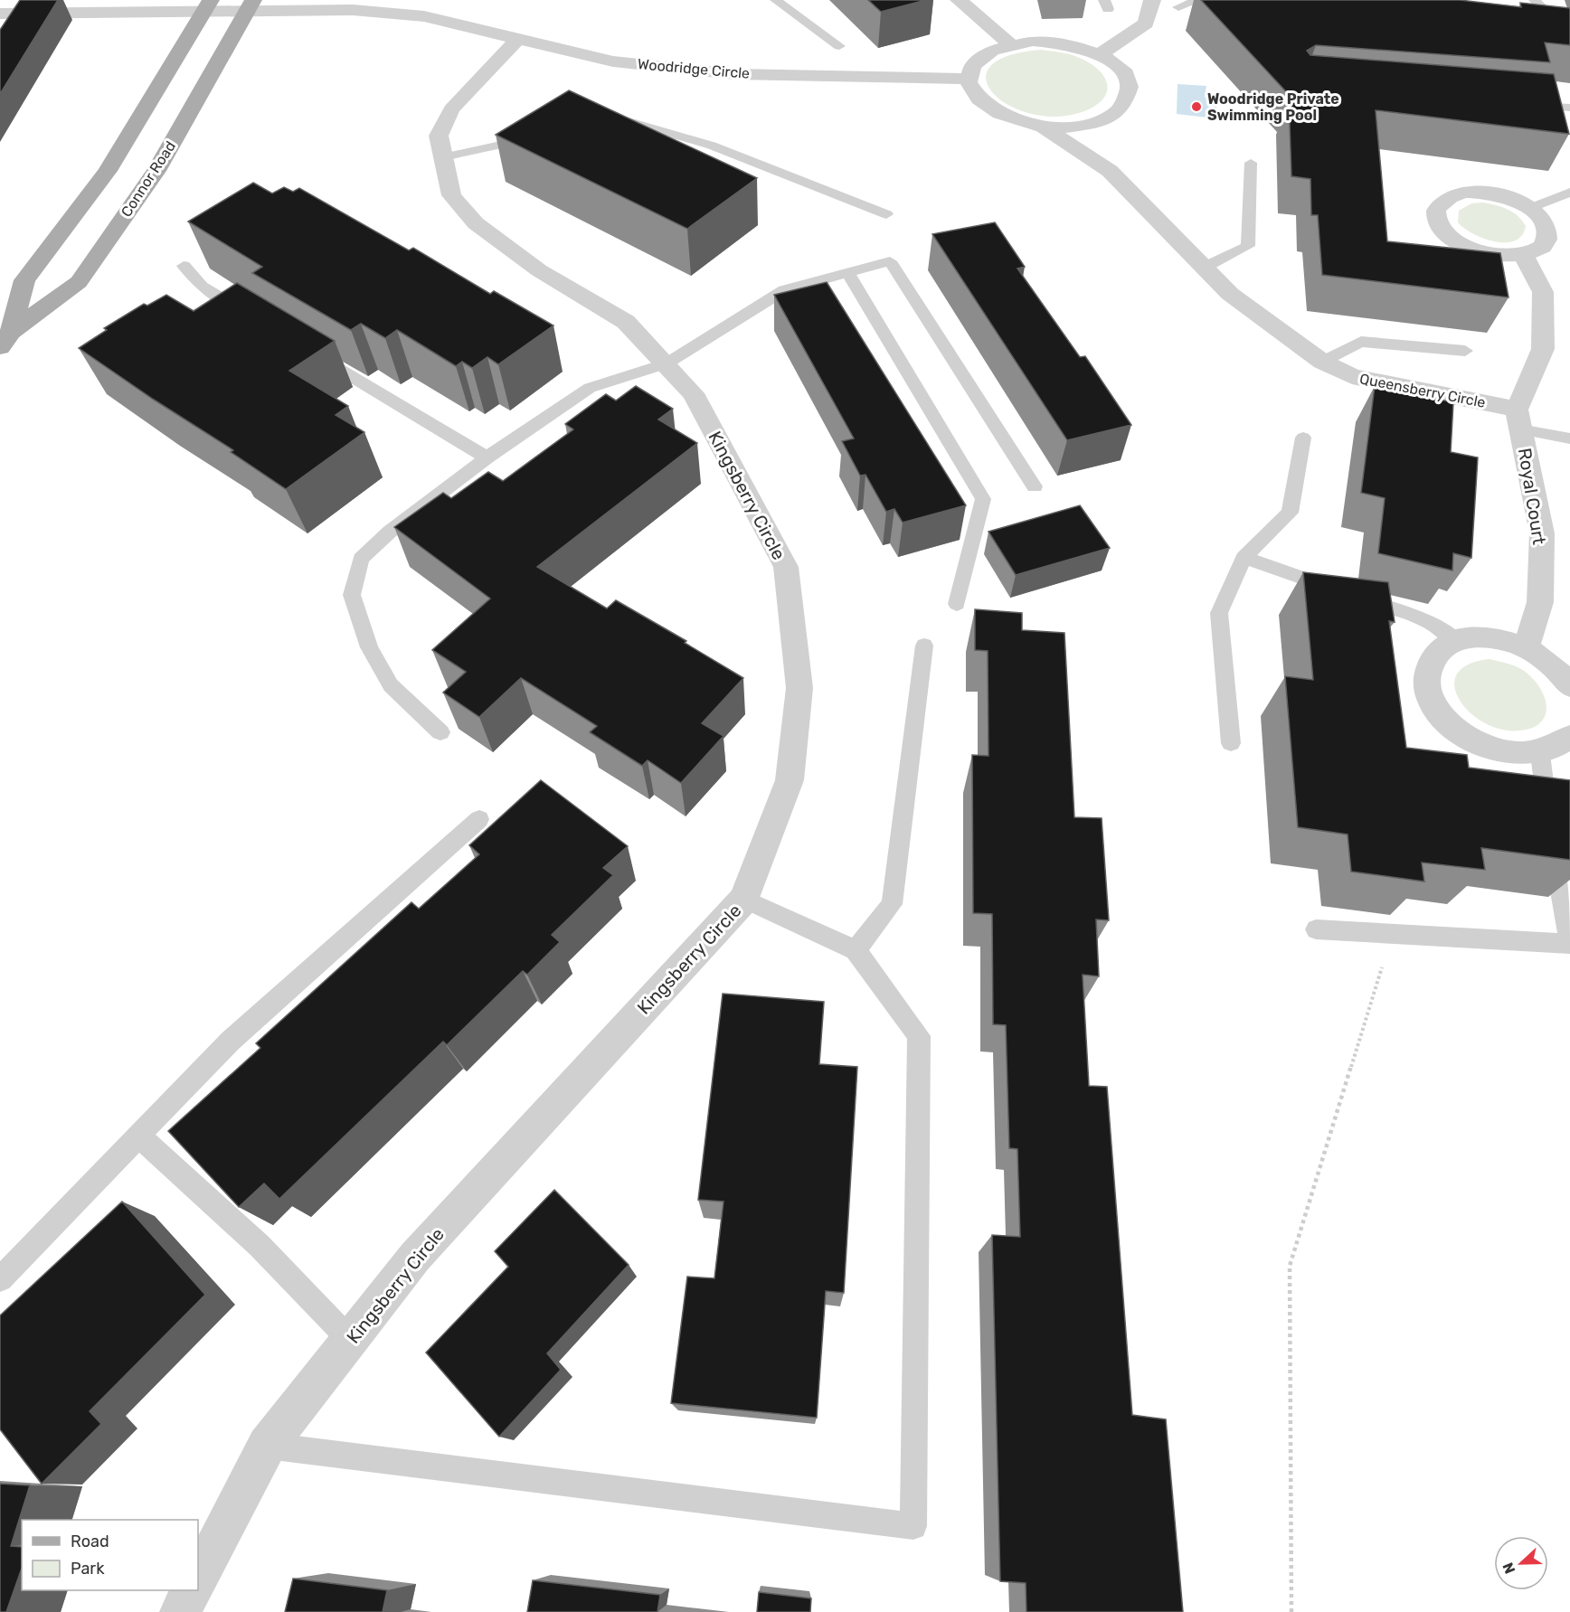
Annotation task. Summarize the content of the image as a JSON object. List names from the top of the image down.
{
  "streets": {
    "main road": ["Connor Road"],
    "street": [
      "Woodridge Circle",
      "Queensberry Circle",
      "Kingsberry Circle",
      "Royal Court"
    ]
  },
  "crossings": [
    ["Woodridge Circle", "Connor Road"],
    ["Woodridge Circle", "Kingsberry Circle"],
    ["Queensberry Circle", "Royal Court"]
  ],
  "places": ["Woodridge Private Swimming Pool"],
  "legend": ["Road", "Park"],
  "north": "left"
}
